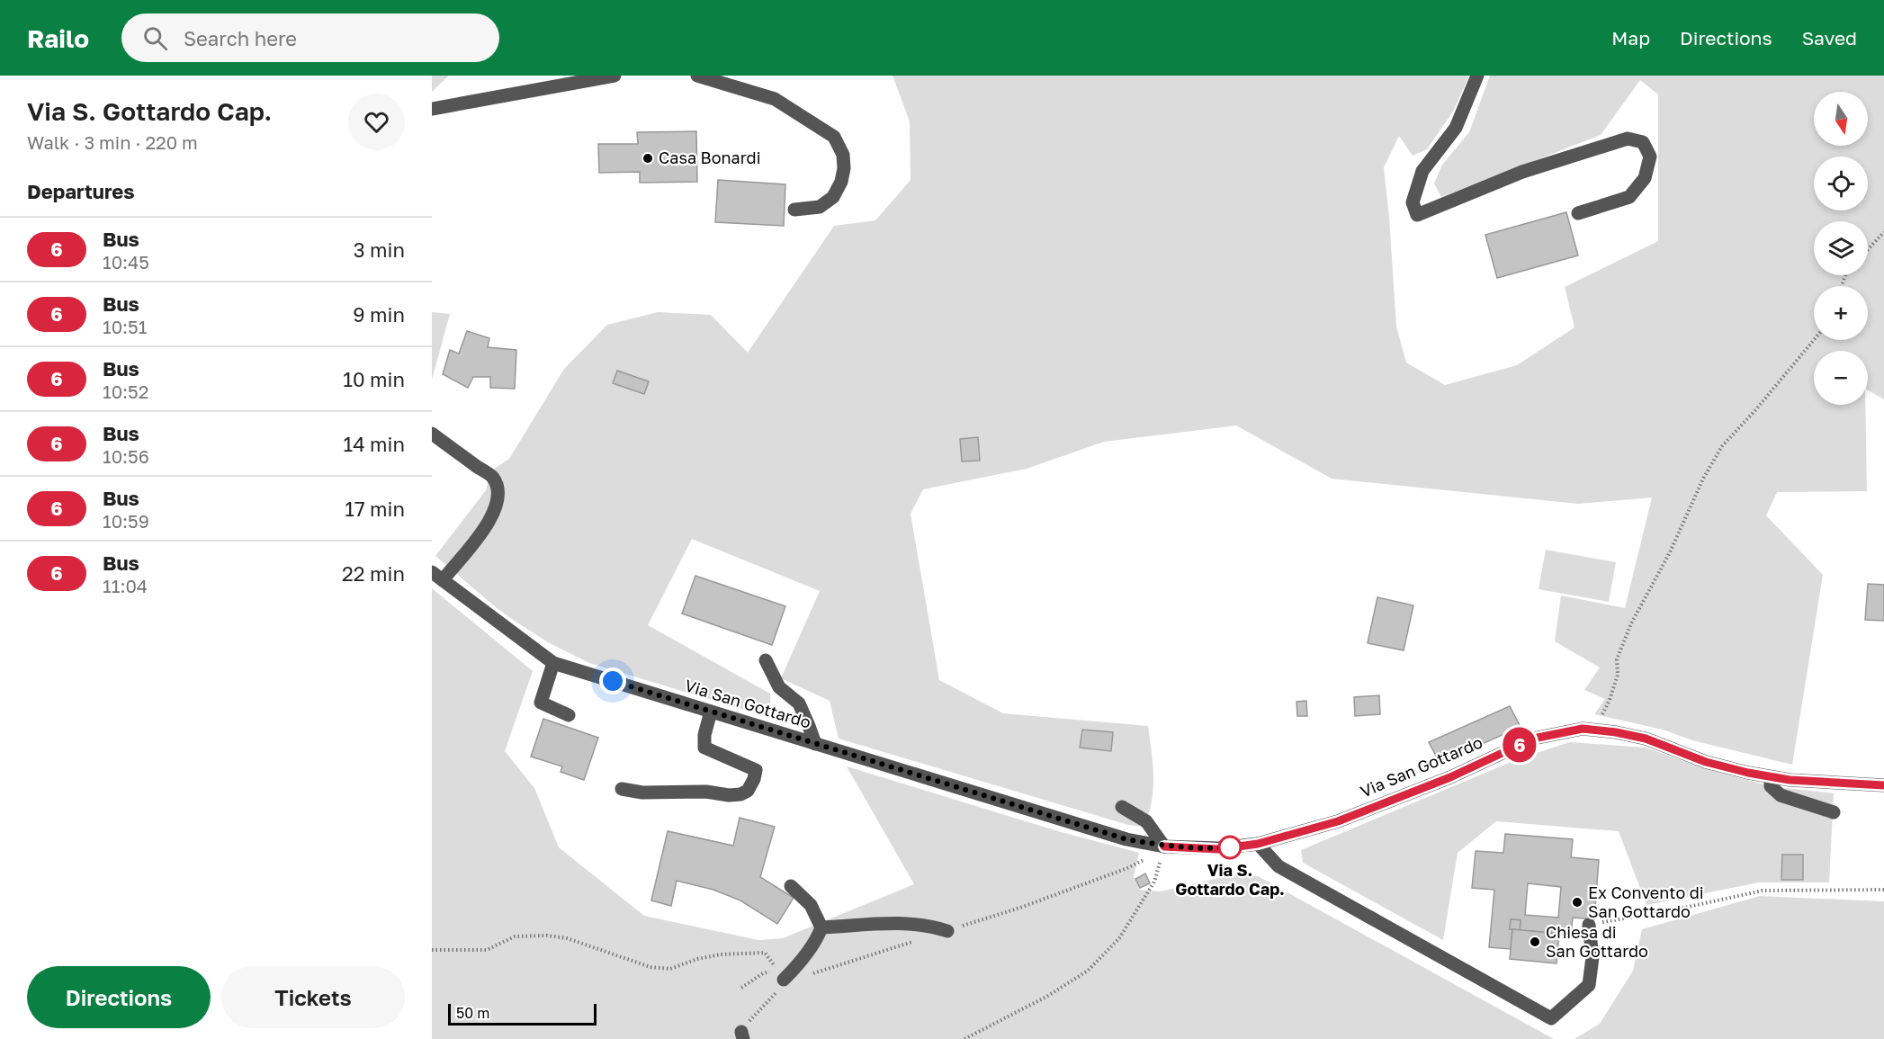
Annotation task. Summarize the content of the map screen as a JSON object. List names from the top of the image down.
{
  "streets": {
    "street": ["Via San Gottardo"]
  },
  "places": [
    "Casa Bonardi",
    "Via S. Gottardo Cap.",
    "Ex Convento di San Gottardo",
    "Chiesa di San Gottardo"
  ],
  "lines": ["bus line 6"],
  "scale_bar": "50 m",
  "north": "bottom",
  "page": {
    "header": "Railo",
    "search": "Search here",
    "nav": ["Map", "Directions", "Saved"],
    "heading": [
      ["Via S. Gottardo Cap.", "Walk · 3 min · 220 m"],
      "Departures"
    ],
    "on_map": "6",
    "map_buttons": ["+", "−"],
    "list": [
      {
        "mark": "6",
        "name": "Bus",
        "note": "10:45",
        "value": "3 min"
      },
      {
        "mark": "6",
        "name": "Bus",
        "note": "10:51",
        "value": "9 min"
      },
      {
        "mark": "6",
        "name": "Bus",
        "note": "10:52",
        "value": "10 min"
      },
      {
        "mark": "6",
        "name": "Bus",
        "note": "10:56",
        "value": "14 min"
      },
      {
        "mark": "6",
        "name": "Bus",
        "note": "10:59",
        "value": "17 min"
      },
      {
        "mark": "6",
        "name": "Bus",
        "note": "11:04",
        "value": "22 min"
      }
    ],
    "buttons": ["Directions", "Tickets"],
    "scale": "50 m"
  }
}
